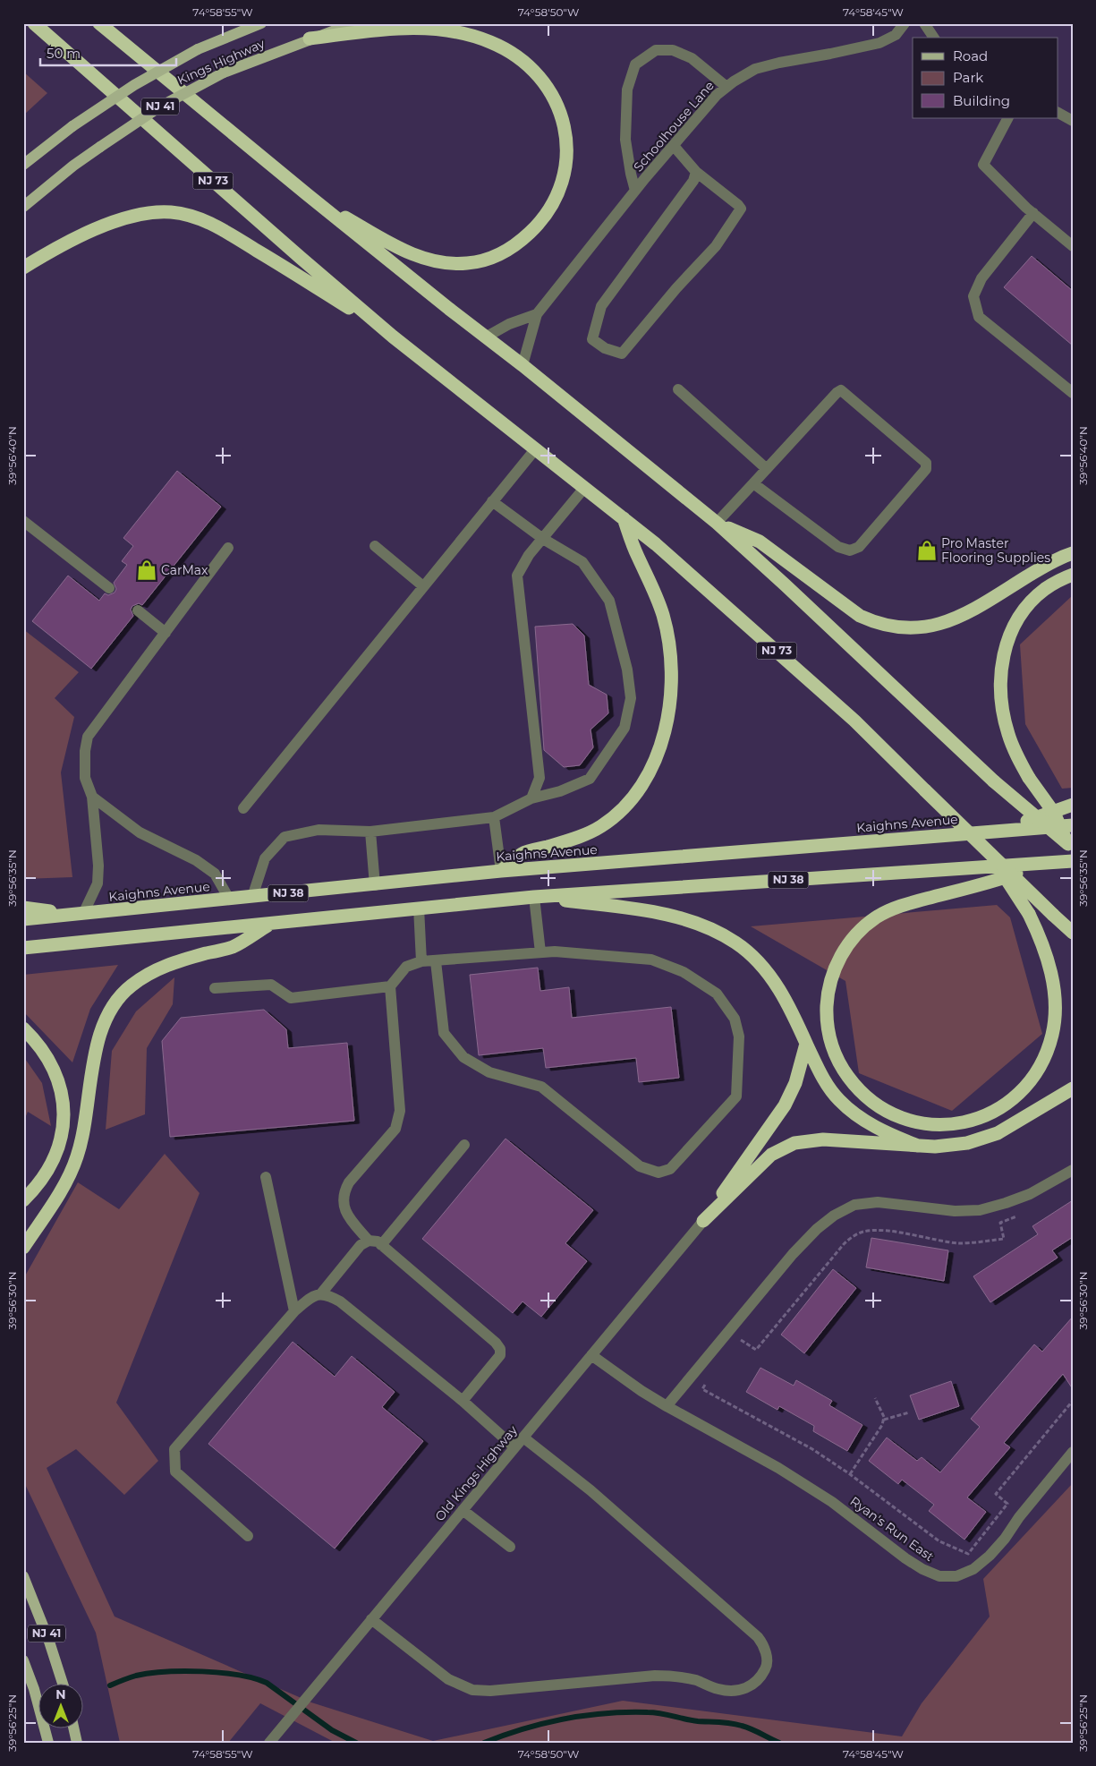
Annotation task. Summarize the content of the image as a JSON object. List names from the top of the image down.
{
  "streets": {
    "highway": ["NJ 73", "Kaighns Avenue", "NJ 38"],
    "main road": ["Kings Highway", "NJ 41"],
    "street": ["Schoolhouse Lane", "Old Kings Highway", "Ryan's Run East"]
  },
  "crossings": [
    ["Old Kings Highway", "Ryan's Run East"]
  ],
  "places": {
    "shop": ["Pro Master Flooring Supplies", "CarMax"]
  },
  "legend": ["Road", "Park", "Building"],
  "scale_bar": "50 m",
  "north": "top",
  "coordinates": [
    "74°58'55\"W",
    "74°58'50\"W",
    "74°58'45\"W",
    "39°56'40\"N",
    "39°56'35\"N",
    "39°56'30\"N",
    "39°56'25\"N"
  ]
}
